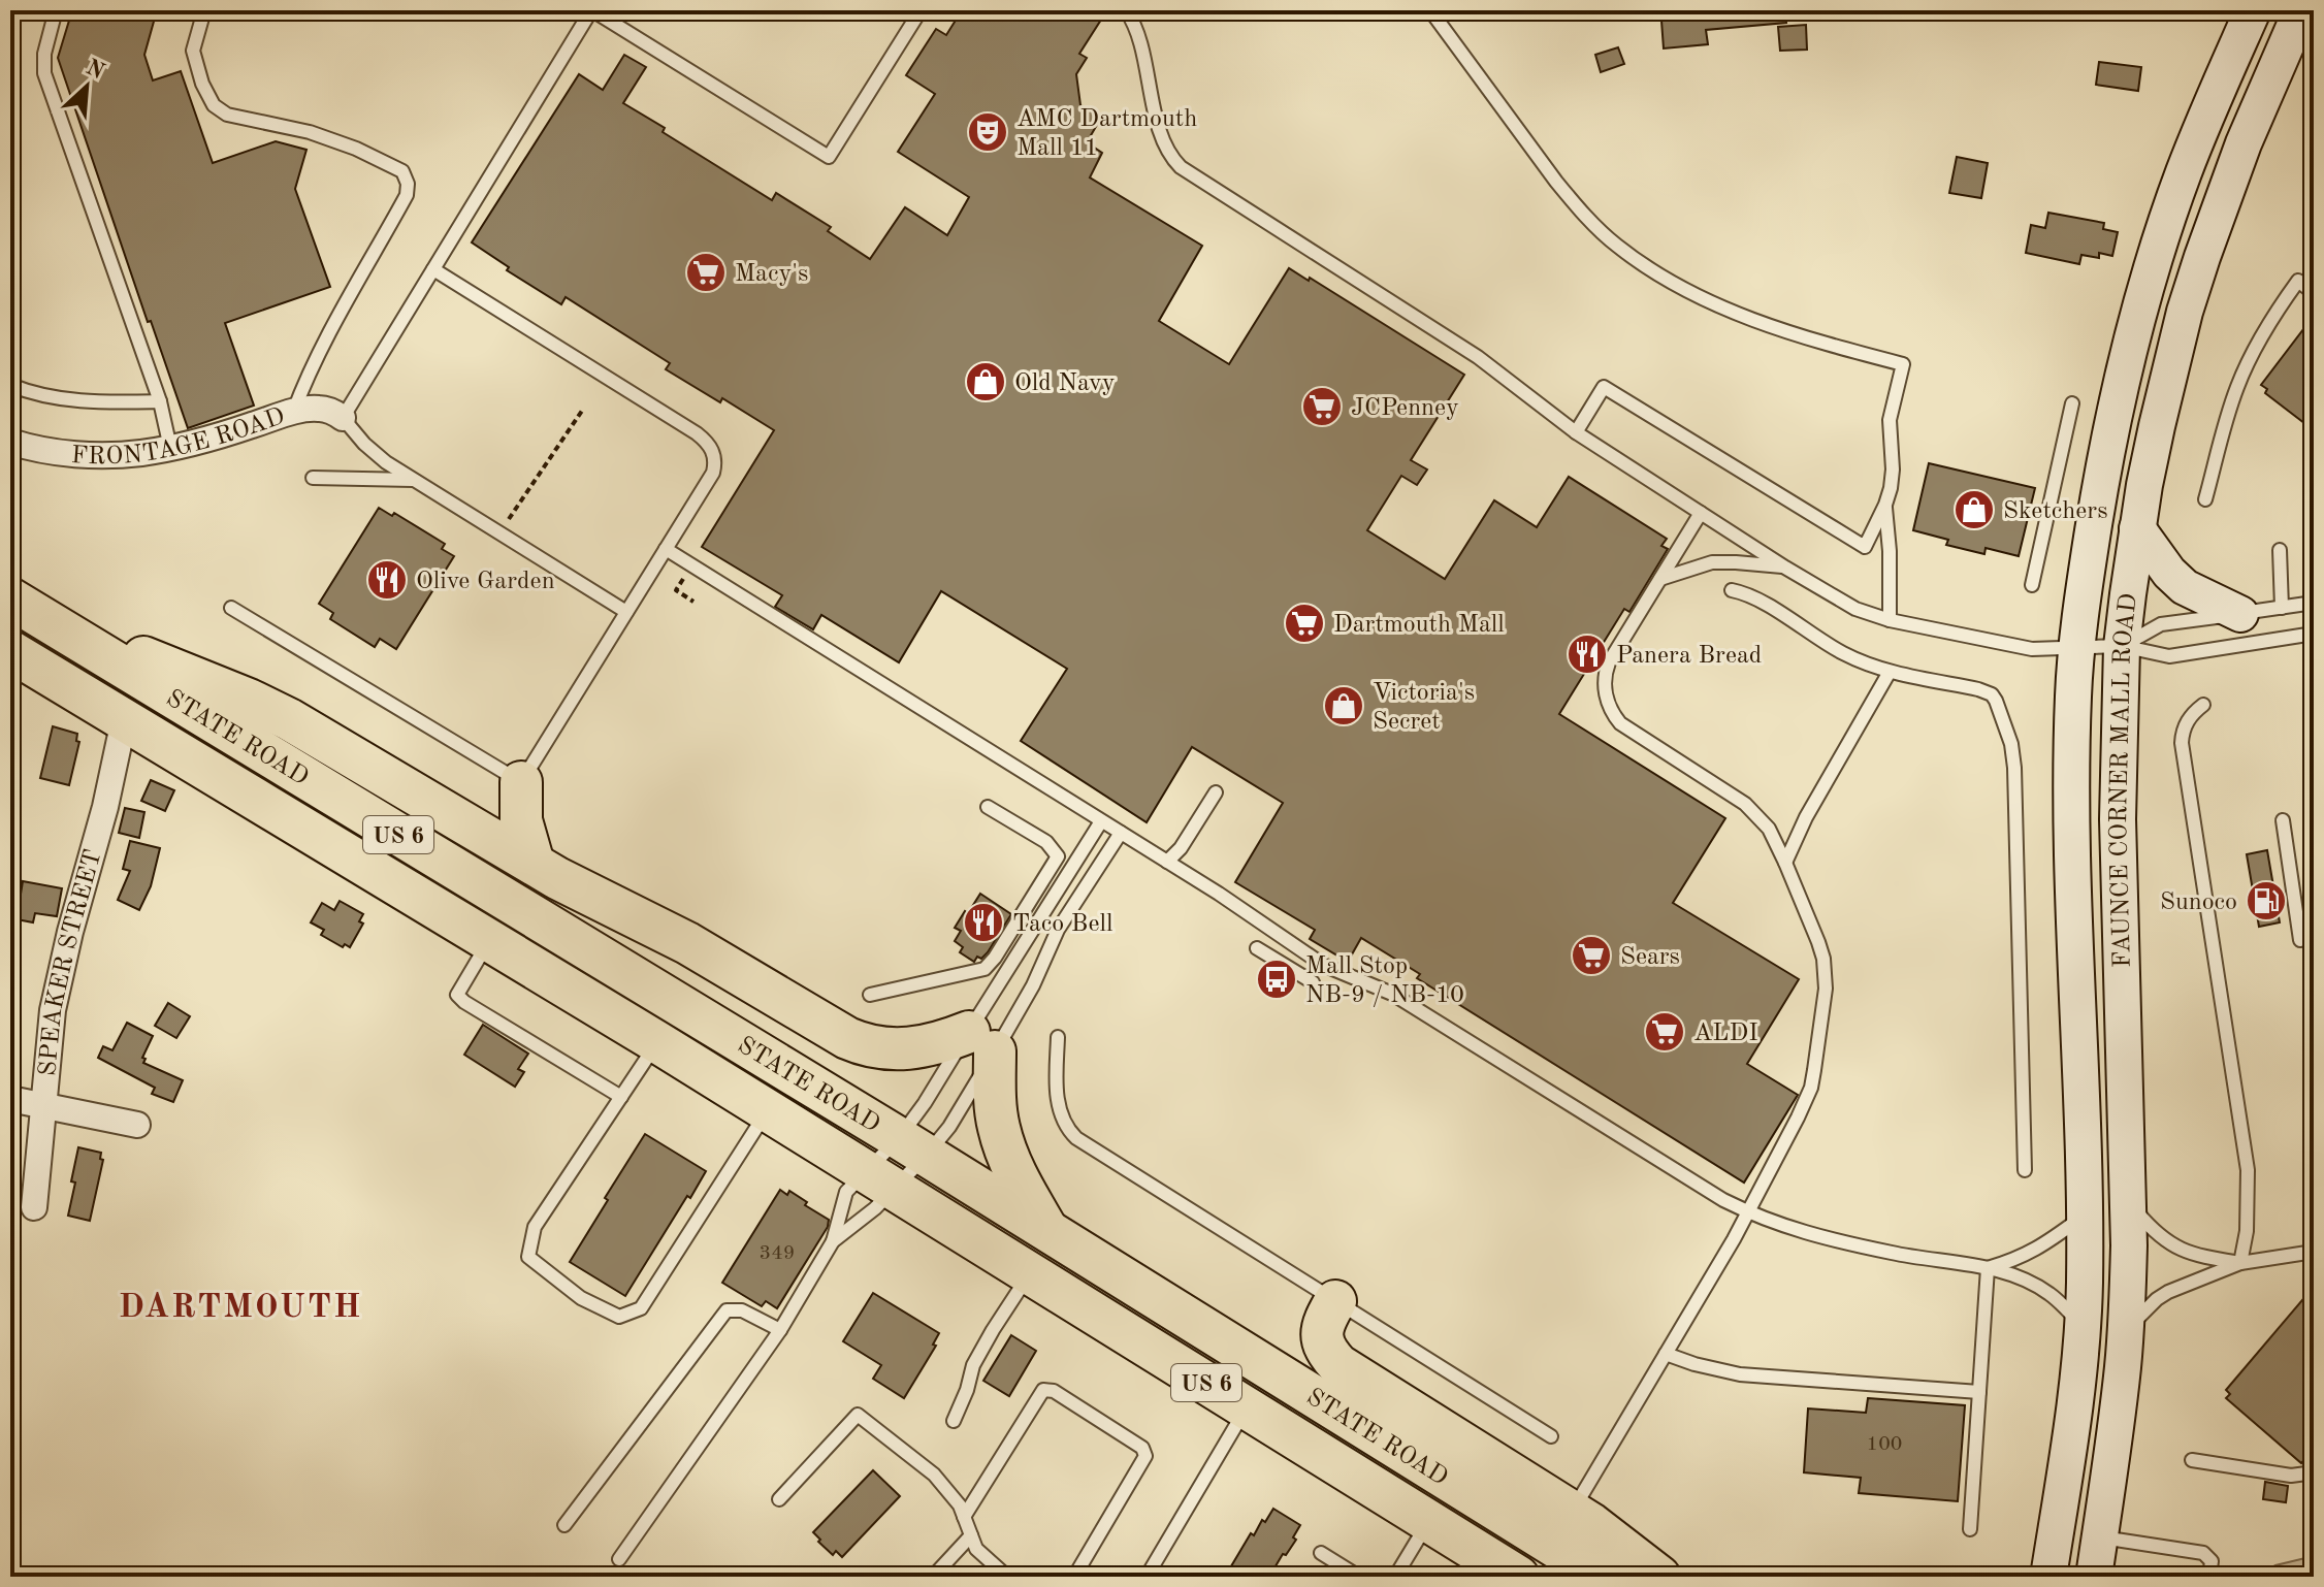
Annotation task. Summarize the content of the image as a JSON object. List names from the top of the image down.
{
  "streets": {
    "main road": ["STATE ROAD", "FAUNCE CORNER MALL ROAD", "US 6"],
    "street": ["FRONTAGE ROAD", "SPEAKER STREET"]
  },
  "crossings": [
    ["STATE ROAD", "SPEAKER STREET"]
  ],
  "districts": ["DARTMOUTH"],
  "places": {
    "theatre": ["AMC Dartmouth Mall 11"],
    "supermarket": [
      "Macy's",
      "JCPenney",
      "Dartmouth Mall",
      "Sears",
      "ALDI"
    ],
    "shop": ["Old Navy", "Sketchers", "Victoria's Secret"],
    "restaurant": ["Olive Garden", "Panera Bread", "Taco Bell"],
    "fuel station": ["Sunoco"],
    "bus stop": ["Mall Stop NB-9 / NB-10"]
  },
  "house_numbers": ["349", "100"],
  "north": "top right"
}
